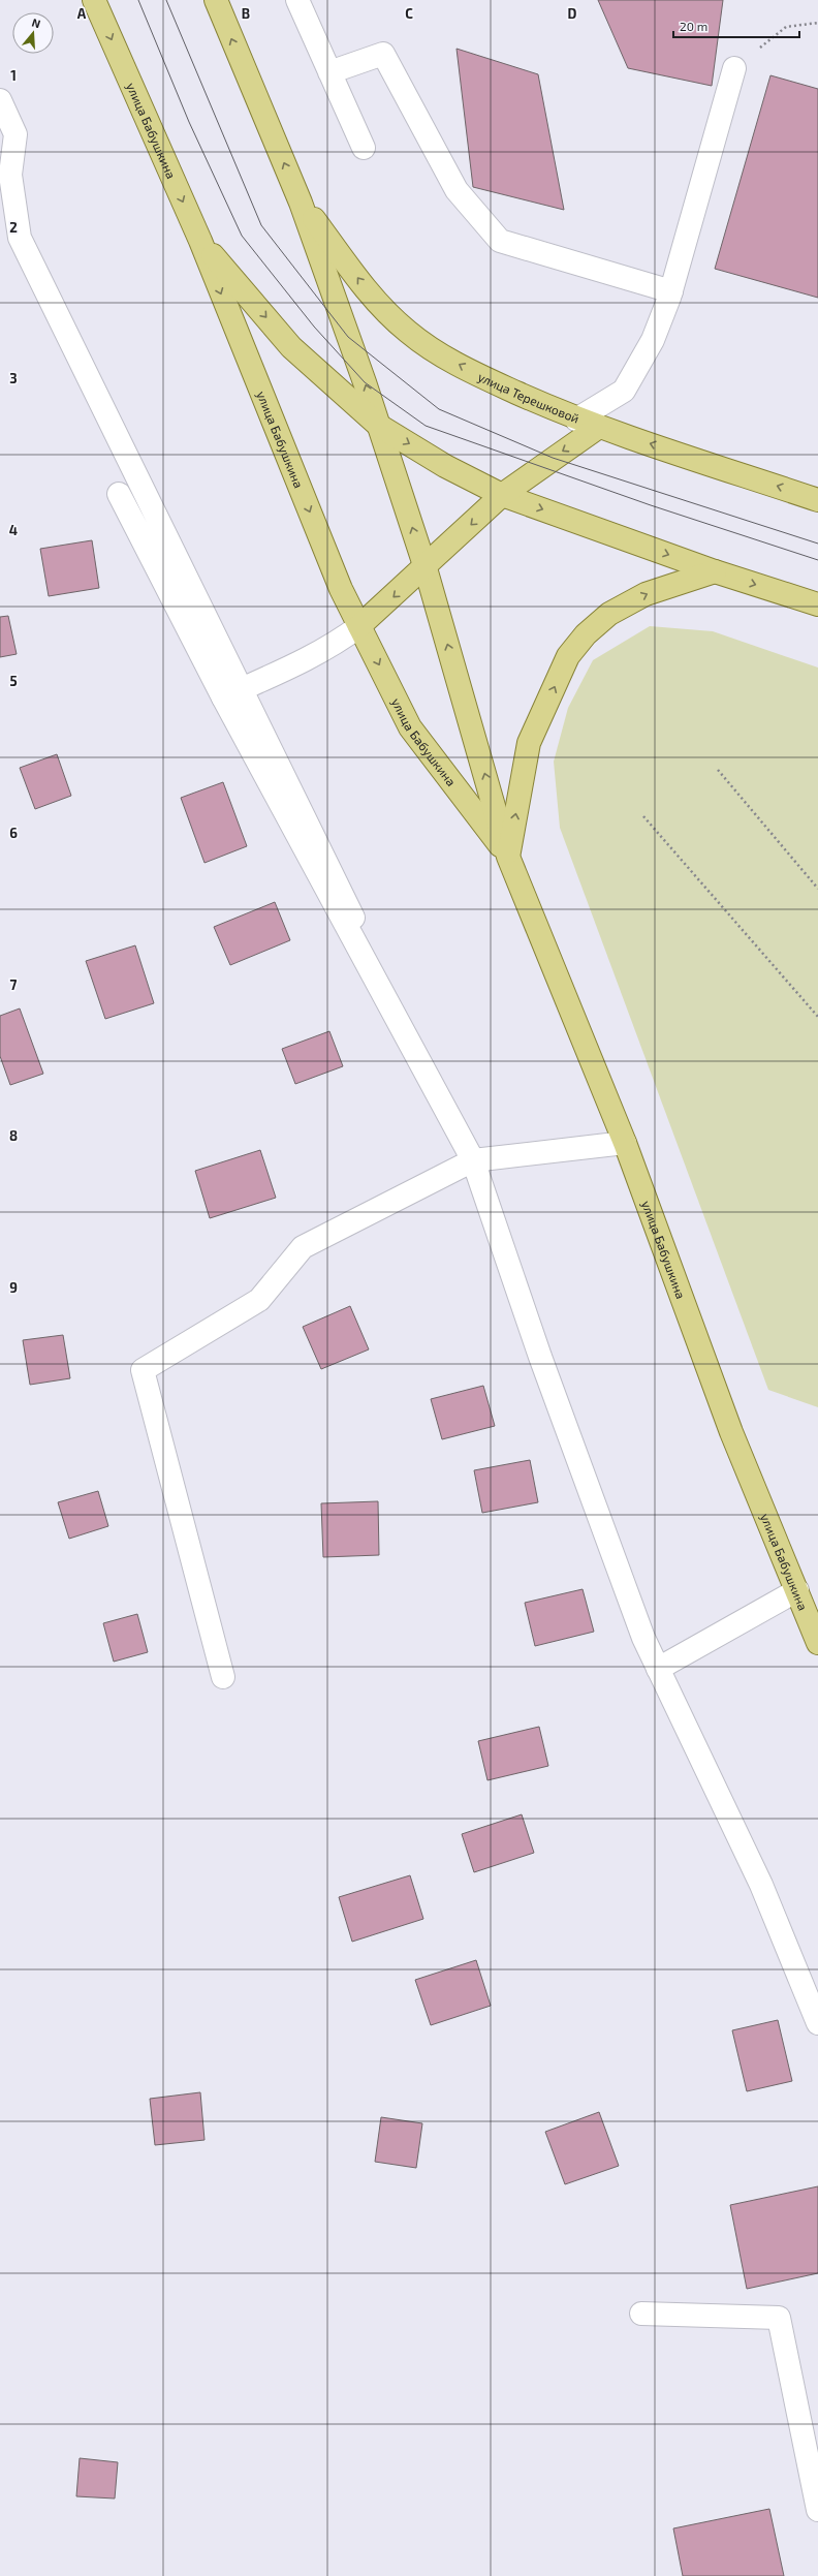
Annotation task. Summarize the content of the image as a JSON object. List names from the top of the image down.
{
  "streets": {
    "main road": ["улица Бабушкина", "улица Терешковой"]
  },
  "crossings": [
    ["улица Бабушкина", "улица Терешковой"]
  ],
  "scale_bar": "20 m",
  "north": "top",
  "grid": {
    "columns": [
      "A",
      "B",
      "C",
      "D"
    ],
    "rows": [
      "1",
      "2",
      "3",
      "4",
      "5",
      "6",
      "7",
      "8",
      "9"
    ]
  }
}
